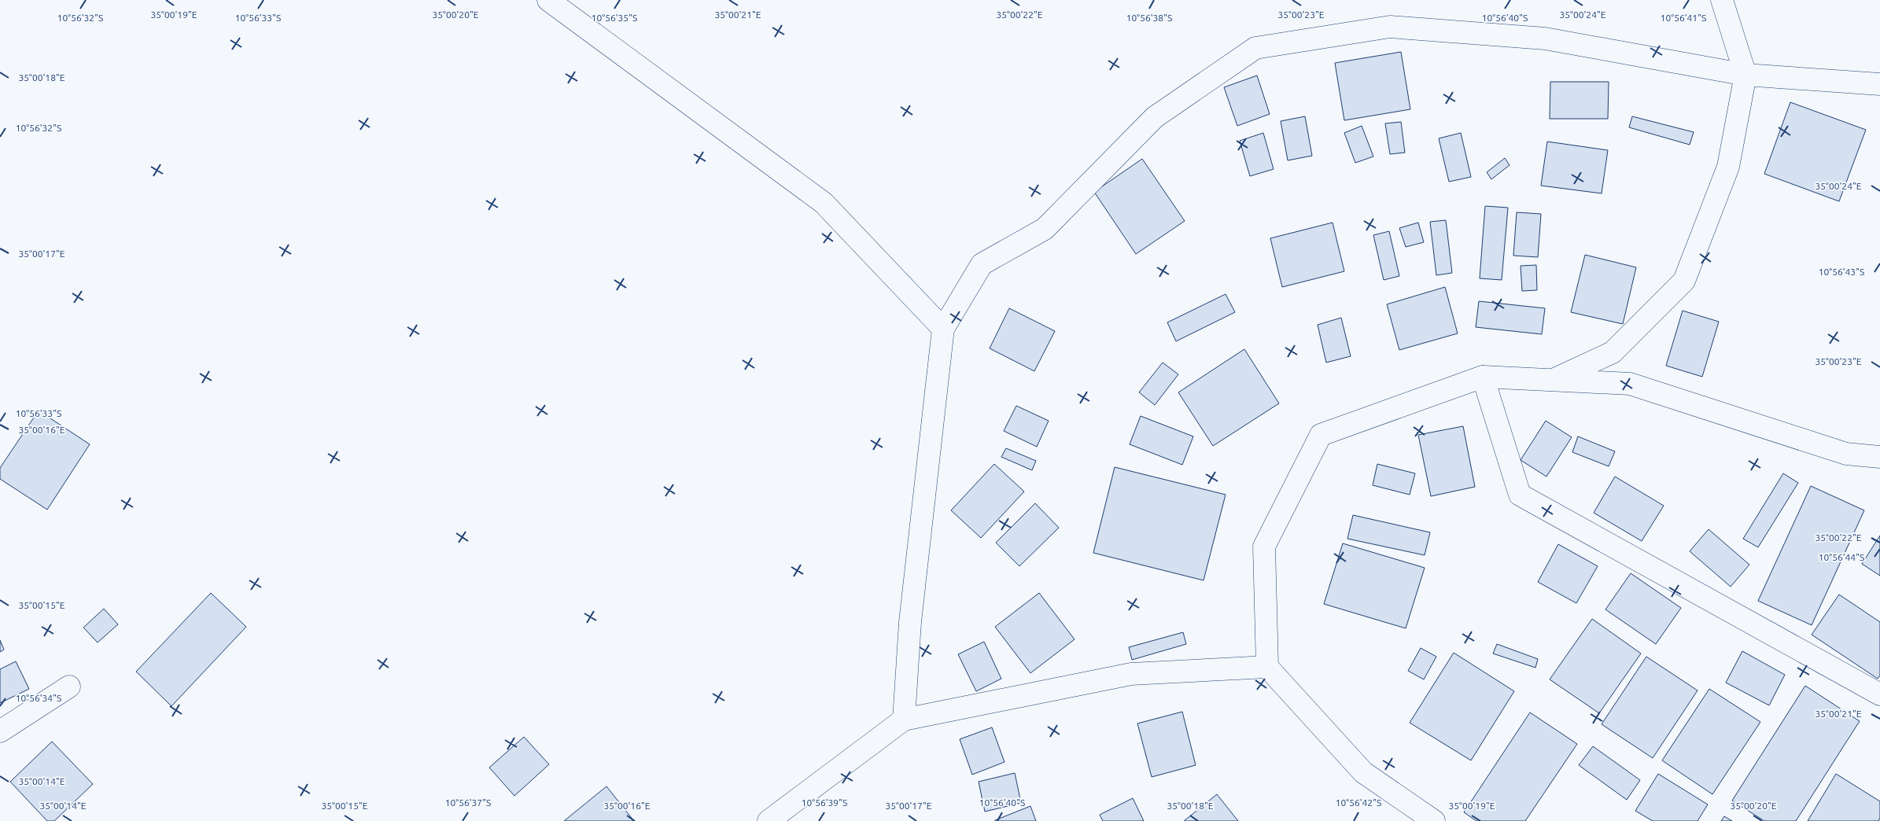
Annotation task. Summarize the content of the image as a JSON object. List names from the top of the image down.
{
  "coordinates": [
    "35°00'21\"E",
    "35°00'22\"E",
    "35°00'19\"E",
    "35°00'20\"E",
    "35°00'23\"E",
    "35°00'24\"E",
    "10°56'32\"S",
    "10°56'33\"S",
    "10°56'35\"S",
    "10°56'38\"S",
    "10°56'40\"S",
    "10°56'41\"S",
    "35°00'18\"E",
    "35°00'17\"E",
    "10°56'43\"S",
    "35°00'16\"E",
    "10°56'44\"S",
    "35°00'15\"E",
    "10°56'34\"S",
    "35°00'14\"E",
    "10°56'37\"S",
    "10°56'39\"S",
    "10°56'42\"S"
  ]
}
